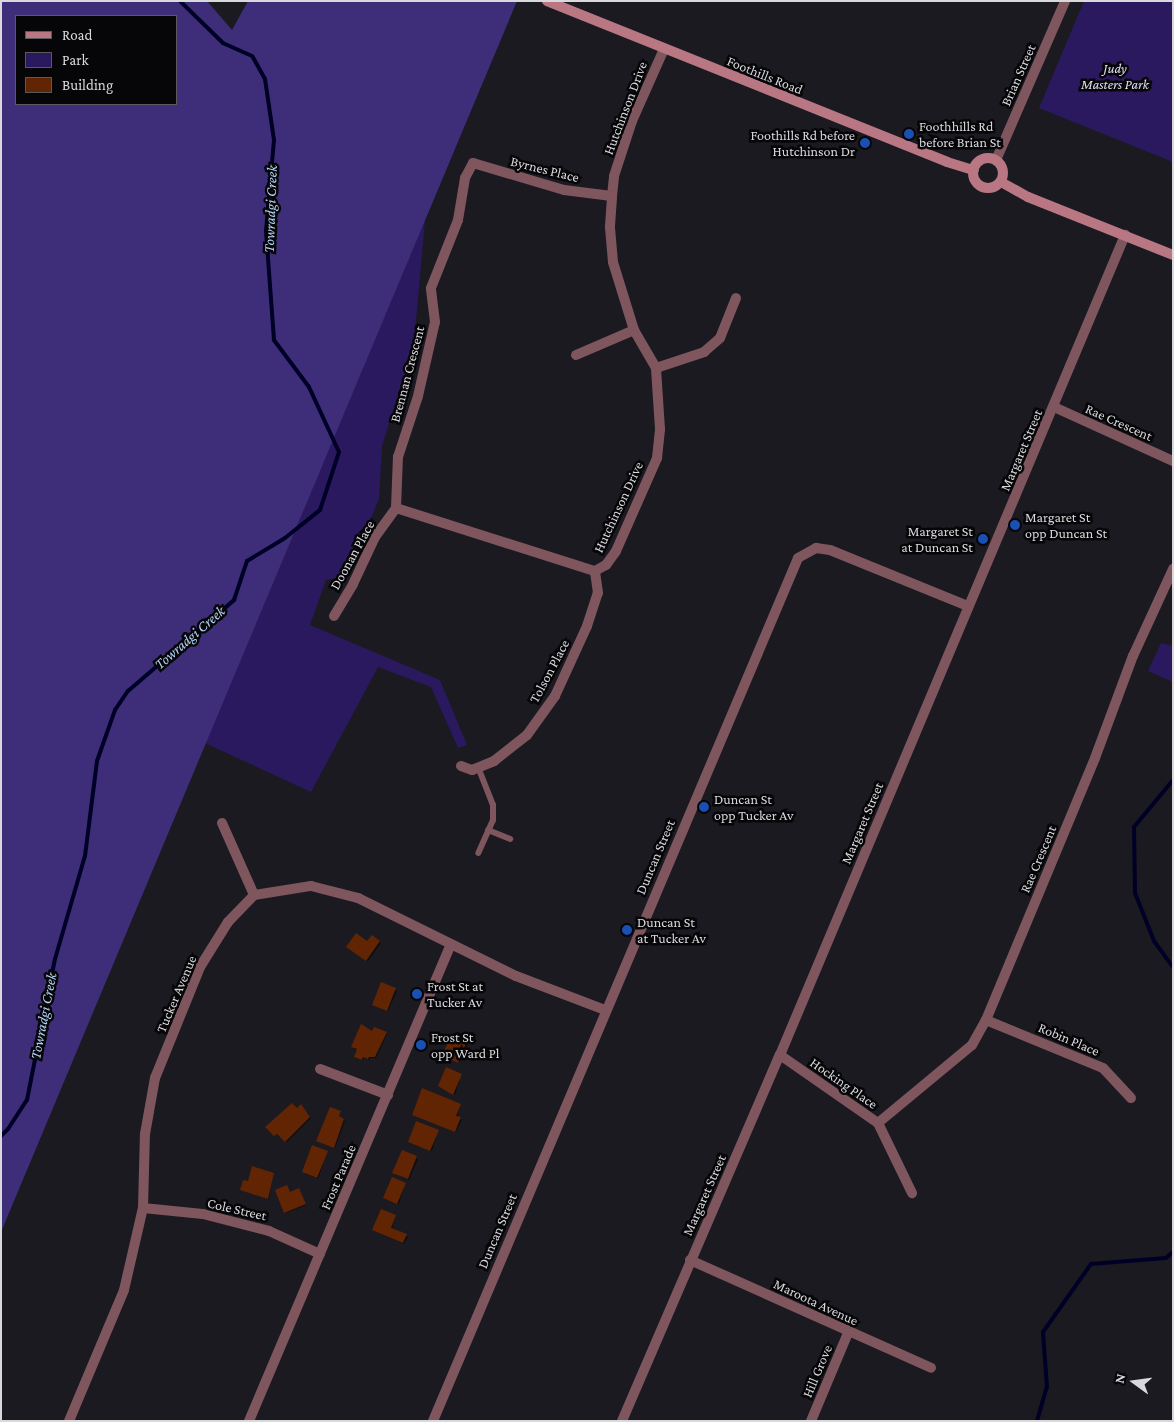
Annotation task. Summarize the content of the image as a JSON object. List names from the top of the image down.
{
  "streets": {
    "main road": ["Foothills Road"],
    "street": [
      "Brian Street",
      "Hutchinson Drive",
      "Byrnes Place",
      "Brennan Crescent",
      "Rae Crescent",
      "Margaret Street",
      "Doonan Place",
      "Tolson Place",
      "Duncan Street",
      "Tucker Avenue",
      "Robin Place",
      "Hocking Place",
      "Frost Parade",
      "Cole Street",
      "Maroota Avenue",
      "Hill Grove"
    ]
  },
  "crossings": [
    ["Foothills Road", "Brian Street"],
    ["Foothills Road", "Hutchinson Drive"],
    ["Hutchinson Drive", "Byrnes Place"],
    ["Hutchinson Drive", "Brennan Crescent"],
    ["Hutchinson Drive", "Doonan Place"],
    ["Hutchinson Drive", "Tolson Place"],
    ["Byrnes Place", "Brennan Crescent"],
    ["Brennan Crescent", "Doonan Place"],
    ["Rae Crescent", "Margaret Street"],
    ["Rae Crescent", "Robin Place"],
    ["Rae Crescent", "Hocking Place"],
    ["Margaret Street", "Duncan Street"],
    ["Margaret Street", "Hocking Place"],
    ["Margaret Street", "Maroota Avenue"],
    ["Tucker Avenue", "Cole Street"],
    ["Frost Parade", "Cole Street"],
    ["Maroota Avenue", "Hill Grove"]
  ],
  "water": ["Towradgi Creek"],
  "parks": ["Judy Masters Park"],
  "places": [
    "Foothhills Rd before Brian St",
    "Foothills Rd before Hutchinson Dr",
    "Margaret St opp Duncan St",
    "Margaret St at Duncan St",
    "Duncan St opp Tucker Av",
    "Duncan St at Tucker Av",
    "Frost St at Tucker Av",
    "Frost St opp Ward Pl"
  ],
  "legend": ["Road", "Park", "Building"],
  "north": "left"
}
